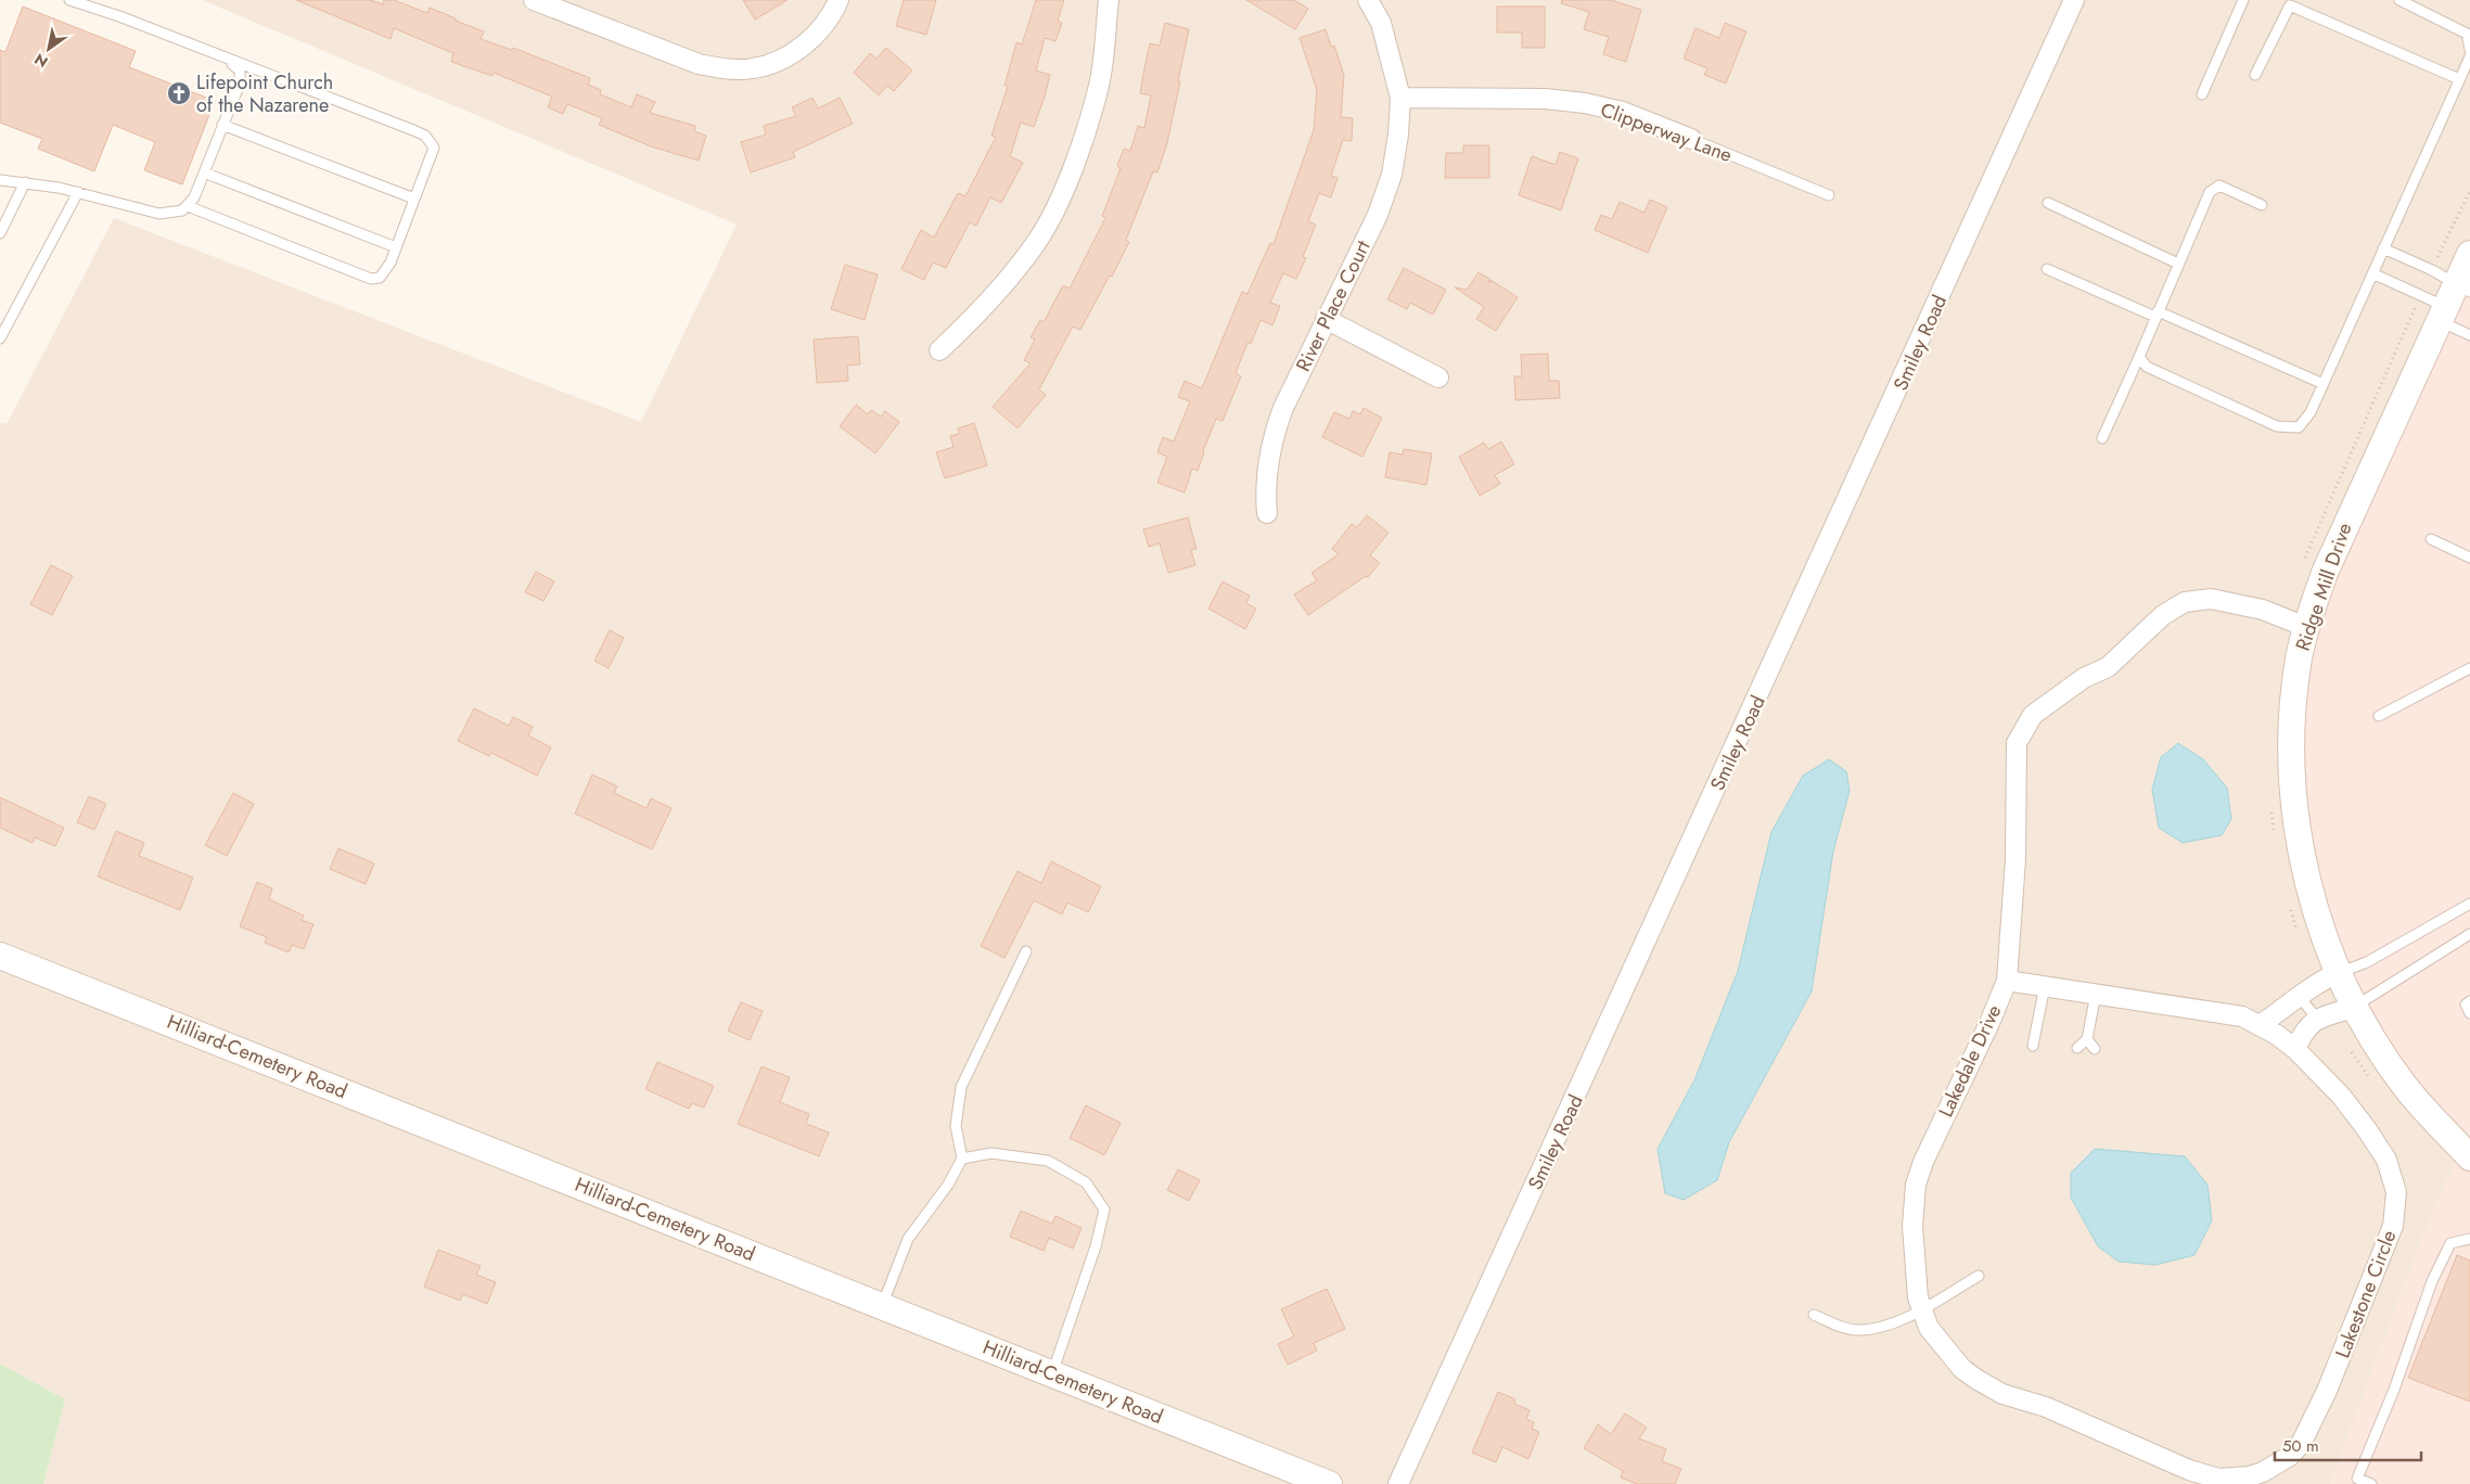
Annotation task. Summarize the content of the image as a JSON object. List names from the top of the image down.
{
  "streets": {
    "main road": ["Ridge Mill Drive", "Hilliard-Cemetery Road"],
    "street": [
      "Clipperway Lane",
      "River Place Court",
      "Smiley Road",
      "Lakedale Drive",
      "Lakestone Circle"
    ]
  },
  "crossings": [
    ["Clipperway Lane", "River Place Court"],
    ["Ridge Mill Drive", "Lakedale Drive"],
    ["Lakedale Drive", "Lakestone Circle"]
  ],
  "places": {
    "church": ["Lifepoint Church of the Nazarene"]
  },
  "scale_bar": "50 m",
  "north": "bottom left"
}
